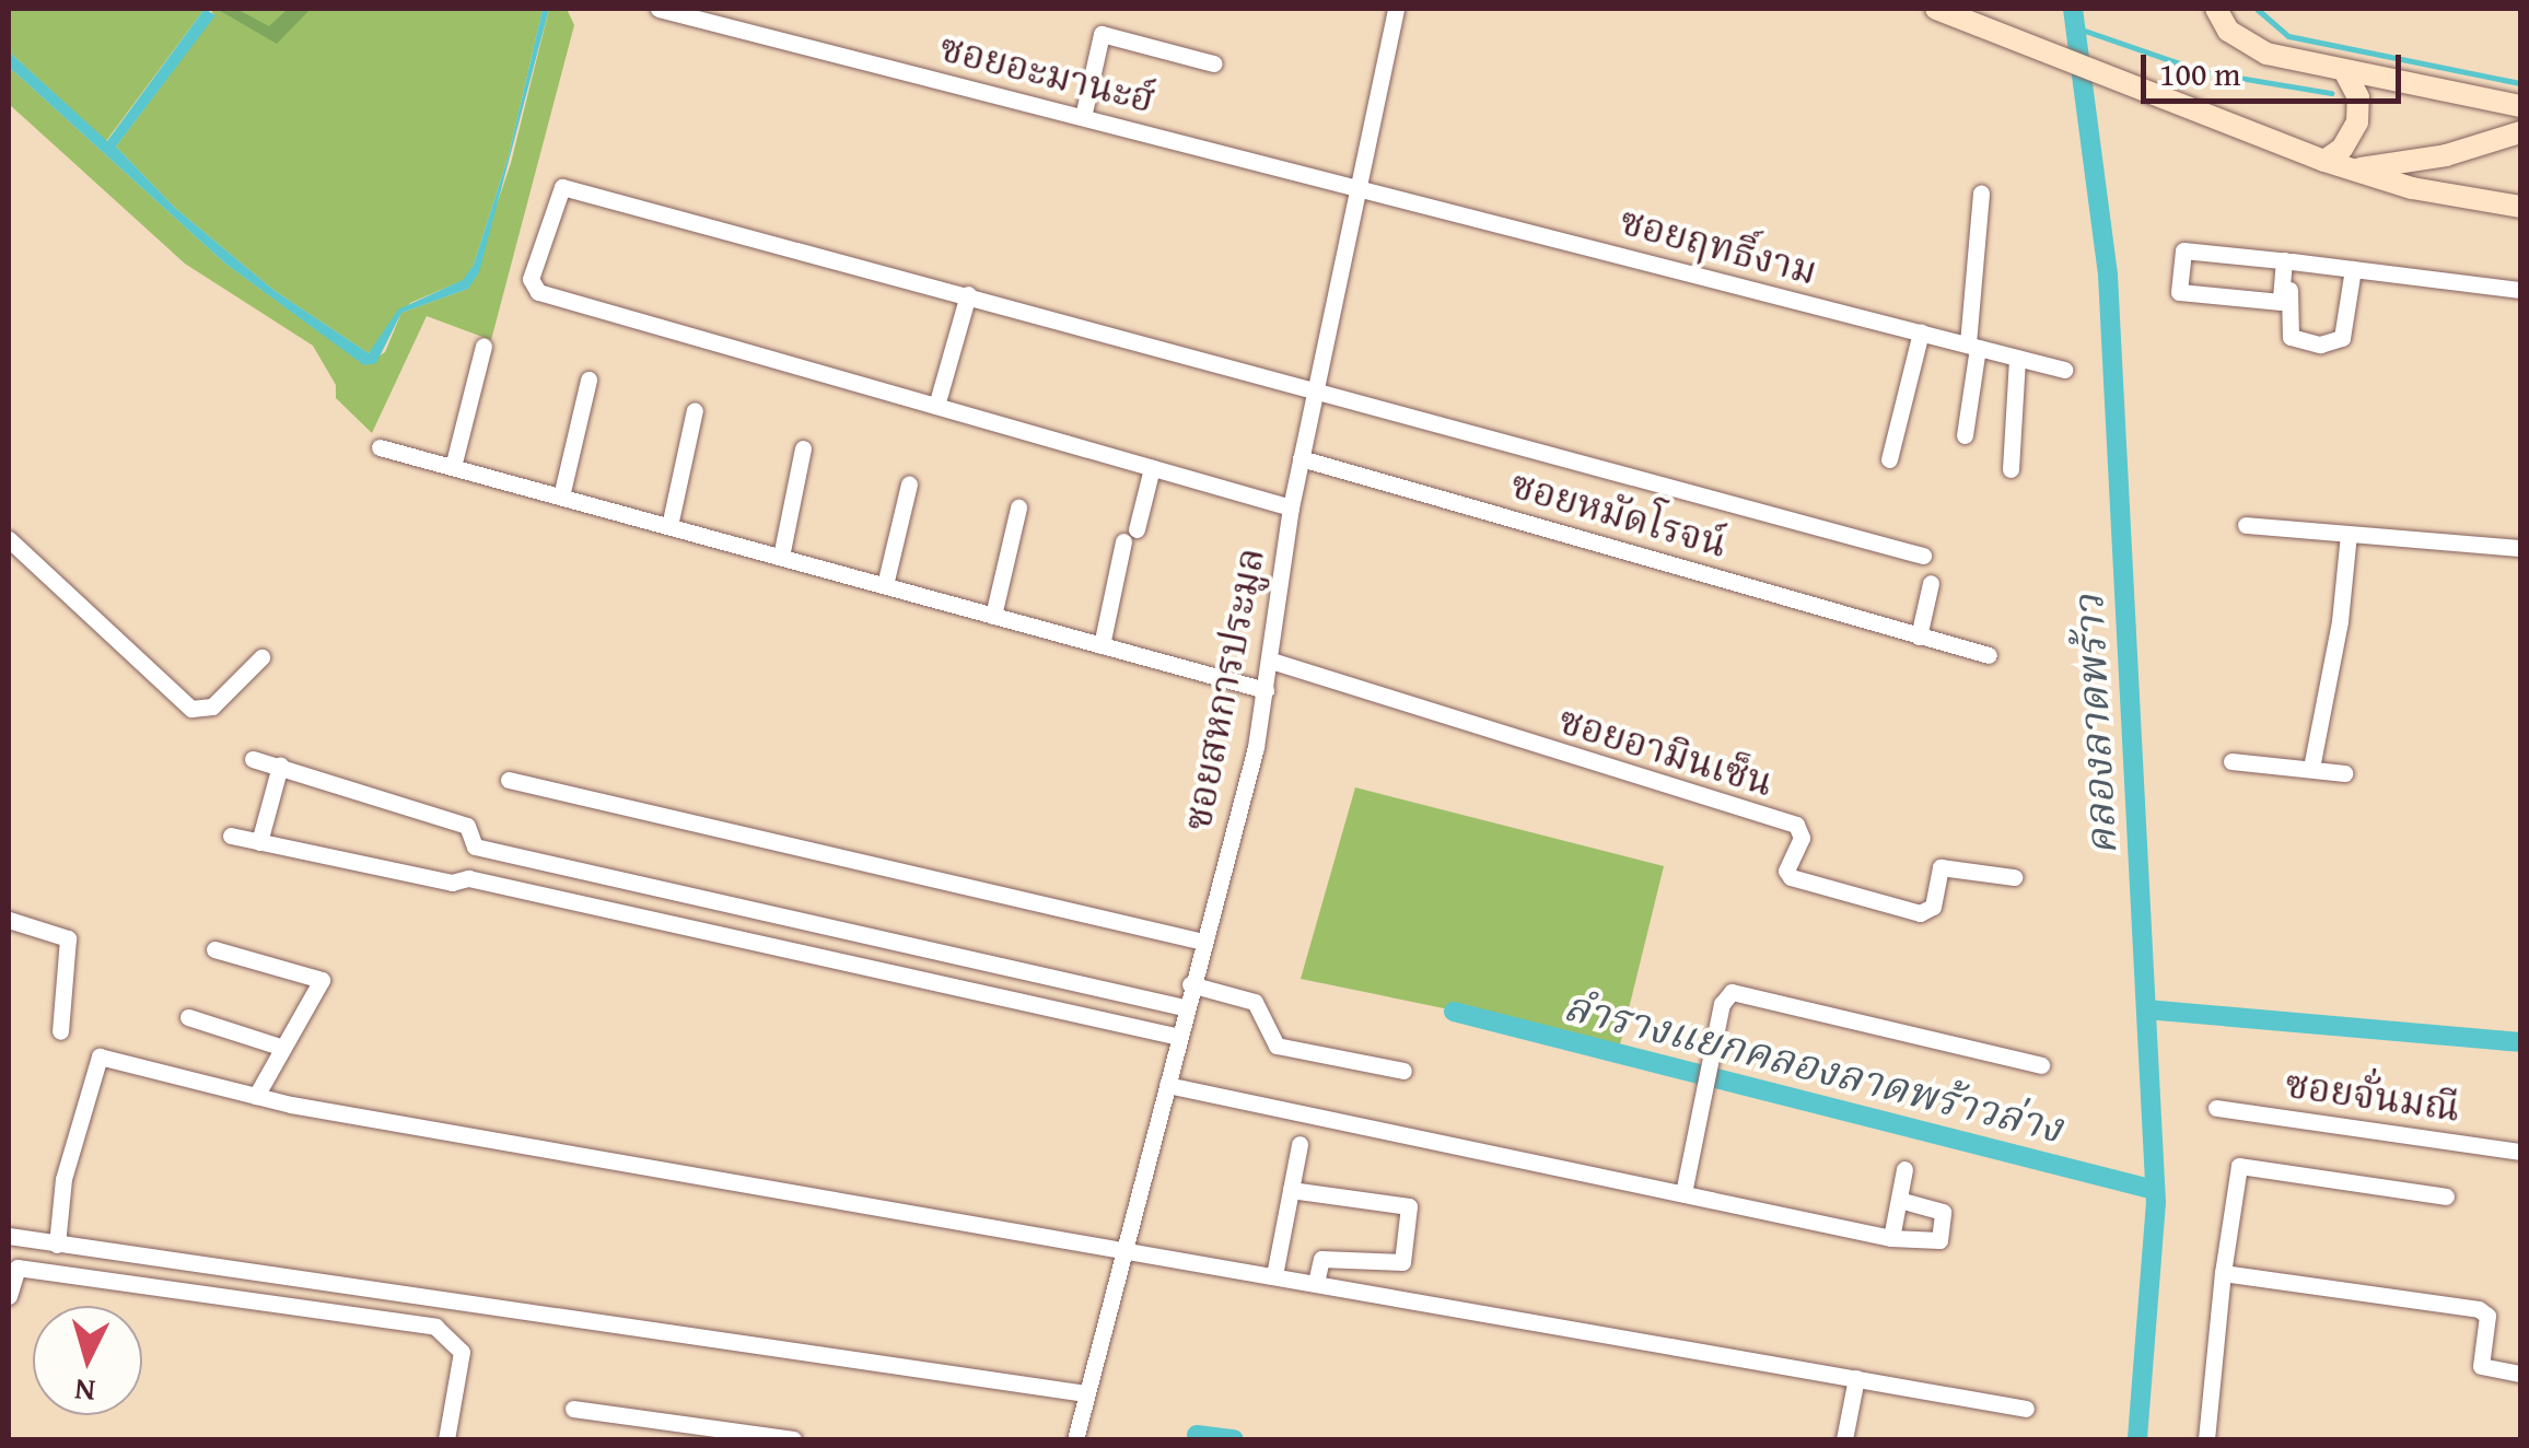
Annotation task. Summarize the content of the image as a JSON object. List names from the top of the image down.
{
  "streets": {
    "street": [
      "ซอยอะมานะฮ์",
      "ซอยฤทธิ์งาม",
      "ซอยหมัดโรจน์",
      "ซอยสหการประมูล",
      "ซอยอามินเซ็น",
      "ซอยจั่นมณี"
    ]
  },
  "crossings": [
    ["ซอยอะมานะฮ์", "ซอยฤทธิ์งาม"],
    ["ซอยอะมานะฮ์", "ซอยสหการประมูล"],
    ["ซอยฤทธิ์งาม", "ซอยสหการประมูล"],
    ["ซอยหมัดโรจน์", "ซอยสหการประมูล"],
    ["ซอยสหการประมูล", "ซอยอามินเซ็น"]
  ],
  "water": ["คลองลาดพร้าว", "ลำรางแยกคลองลาดพร้าวล่าง"],
  "scale_bar": "100 m",
  "north": "bottom"
}
